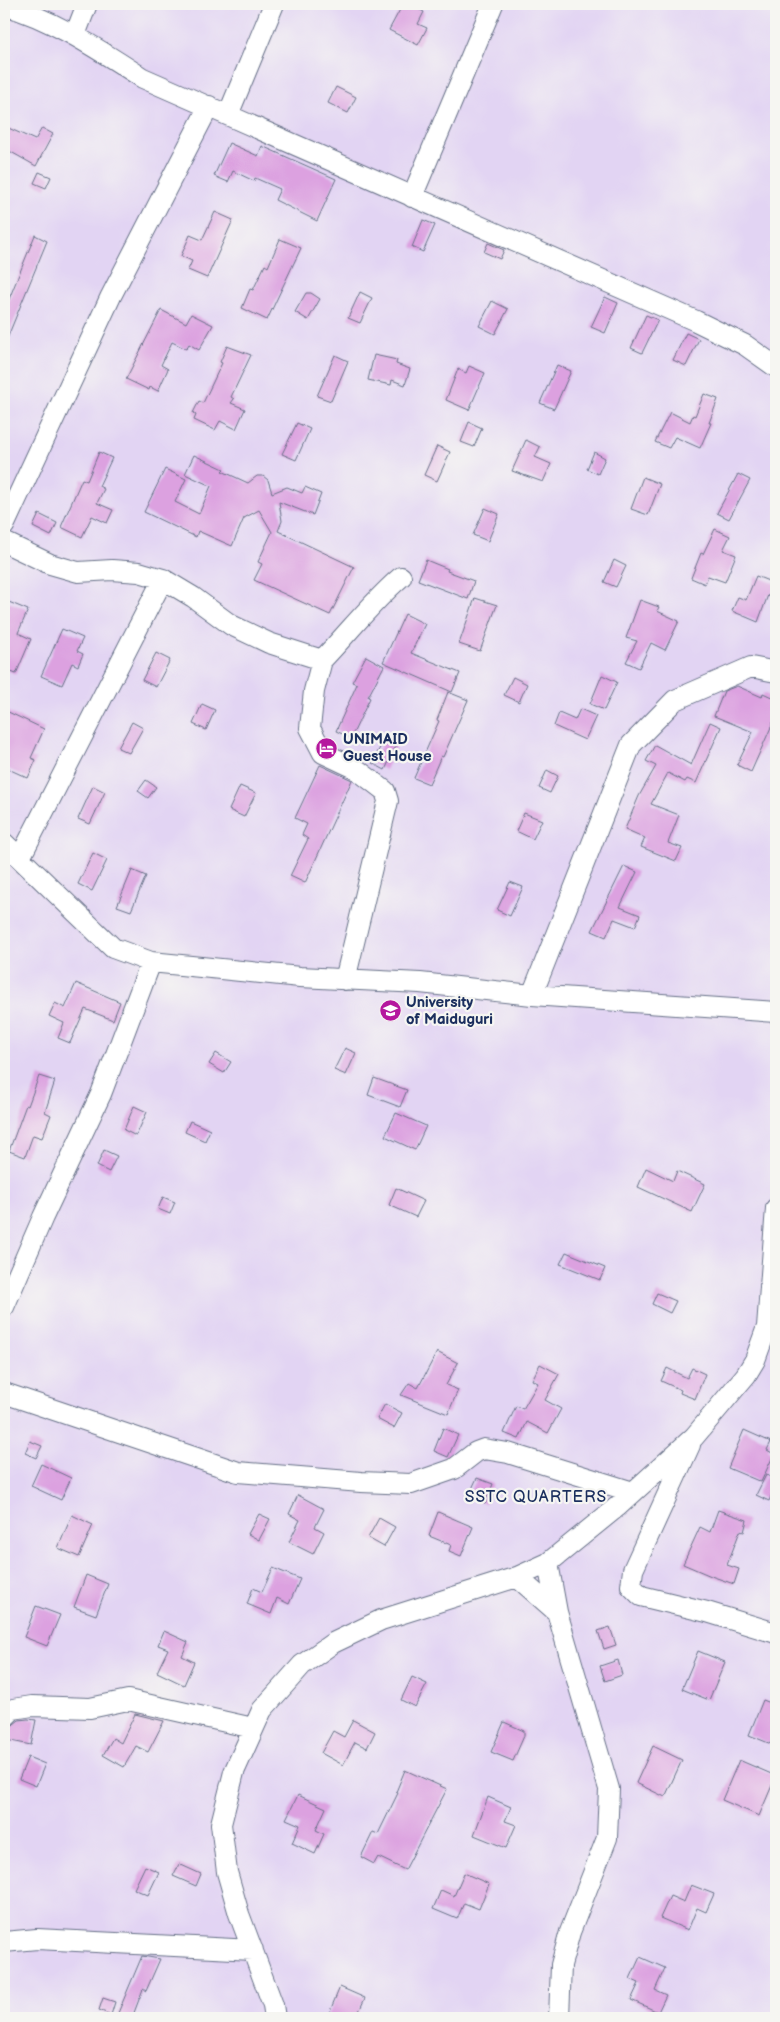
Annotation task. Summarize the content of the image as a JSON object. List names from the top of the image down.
{
  "districts": ["SSTC QUARTERS"],
  "places": {
    "hotel": ["UNIMAID Guest House"],
    "school or university": ["University of Maiduguri"]
  }
}
